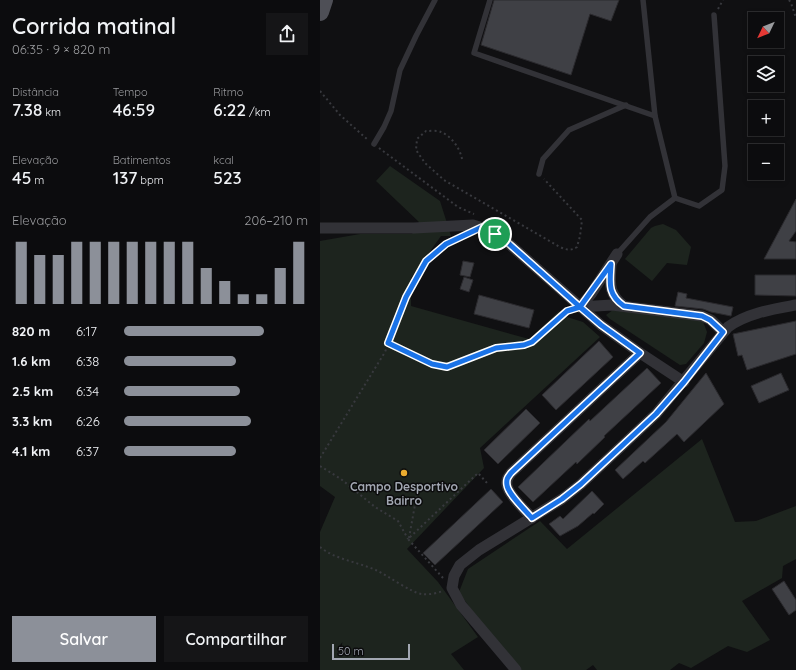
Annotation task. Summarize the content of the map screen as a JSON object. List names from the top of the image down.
{
  "places": ["Campo Desportivo Bairro"],
  "scale_bar": "50 m",
  "north": "bottom left",
  "page": {
    "heading": ["Corrida matinal", "06:35 · 9 × 820 m"],
    "map_buttons": ["+", "−"],
    "stats": [
      ["Distância", "7.38 km"],
      ["Tempo", "46:59"],
      ["Ritmo", "6:22 /km"],
      ["Elevação", "45 m"],
      ["Batimentos", "137 bpm"],
      ["kcal", "523"]
    ],
    "chart": ["Elevação", "206–210 m"],
    "list": [
      {
        "name": "820 m",
        "note": "6:17"
      },
      {
        "name": "1.6 km",
        "note": "6:38"
      },
      {
        "name": "2.5 km",
        "note": "6:34"
      },
      {
        "name": "3.3 km",
        "note": "6:26"
      },
      {
        "name": "4.1 km",
        "note": "6:37"
      }
    ],
    "buttons": ["Salvar", "Compartilhar"],
    "scale": "50 m"
  }
}
